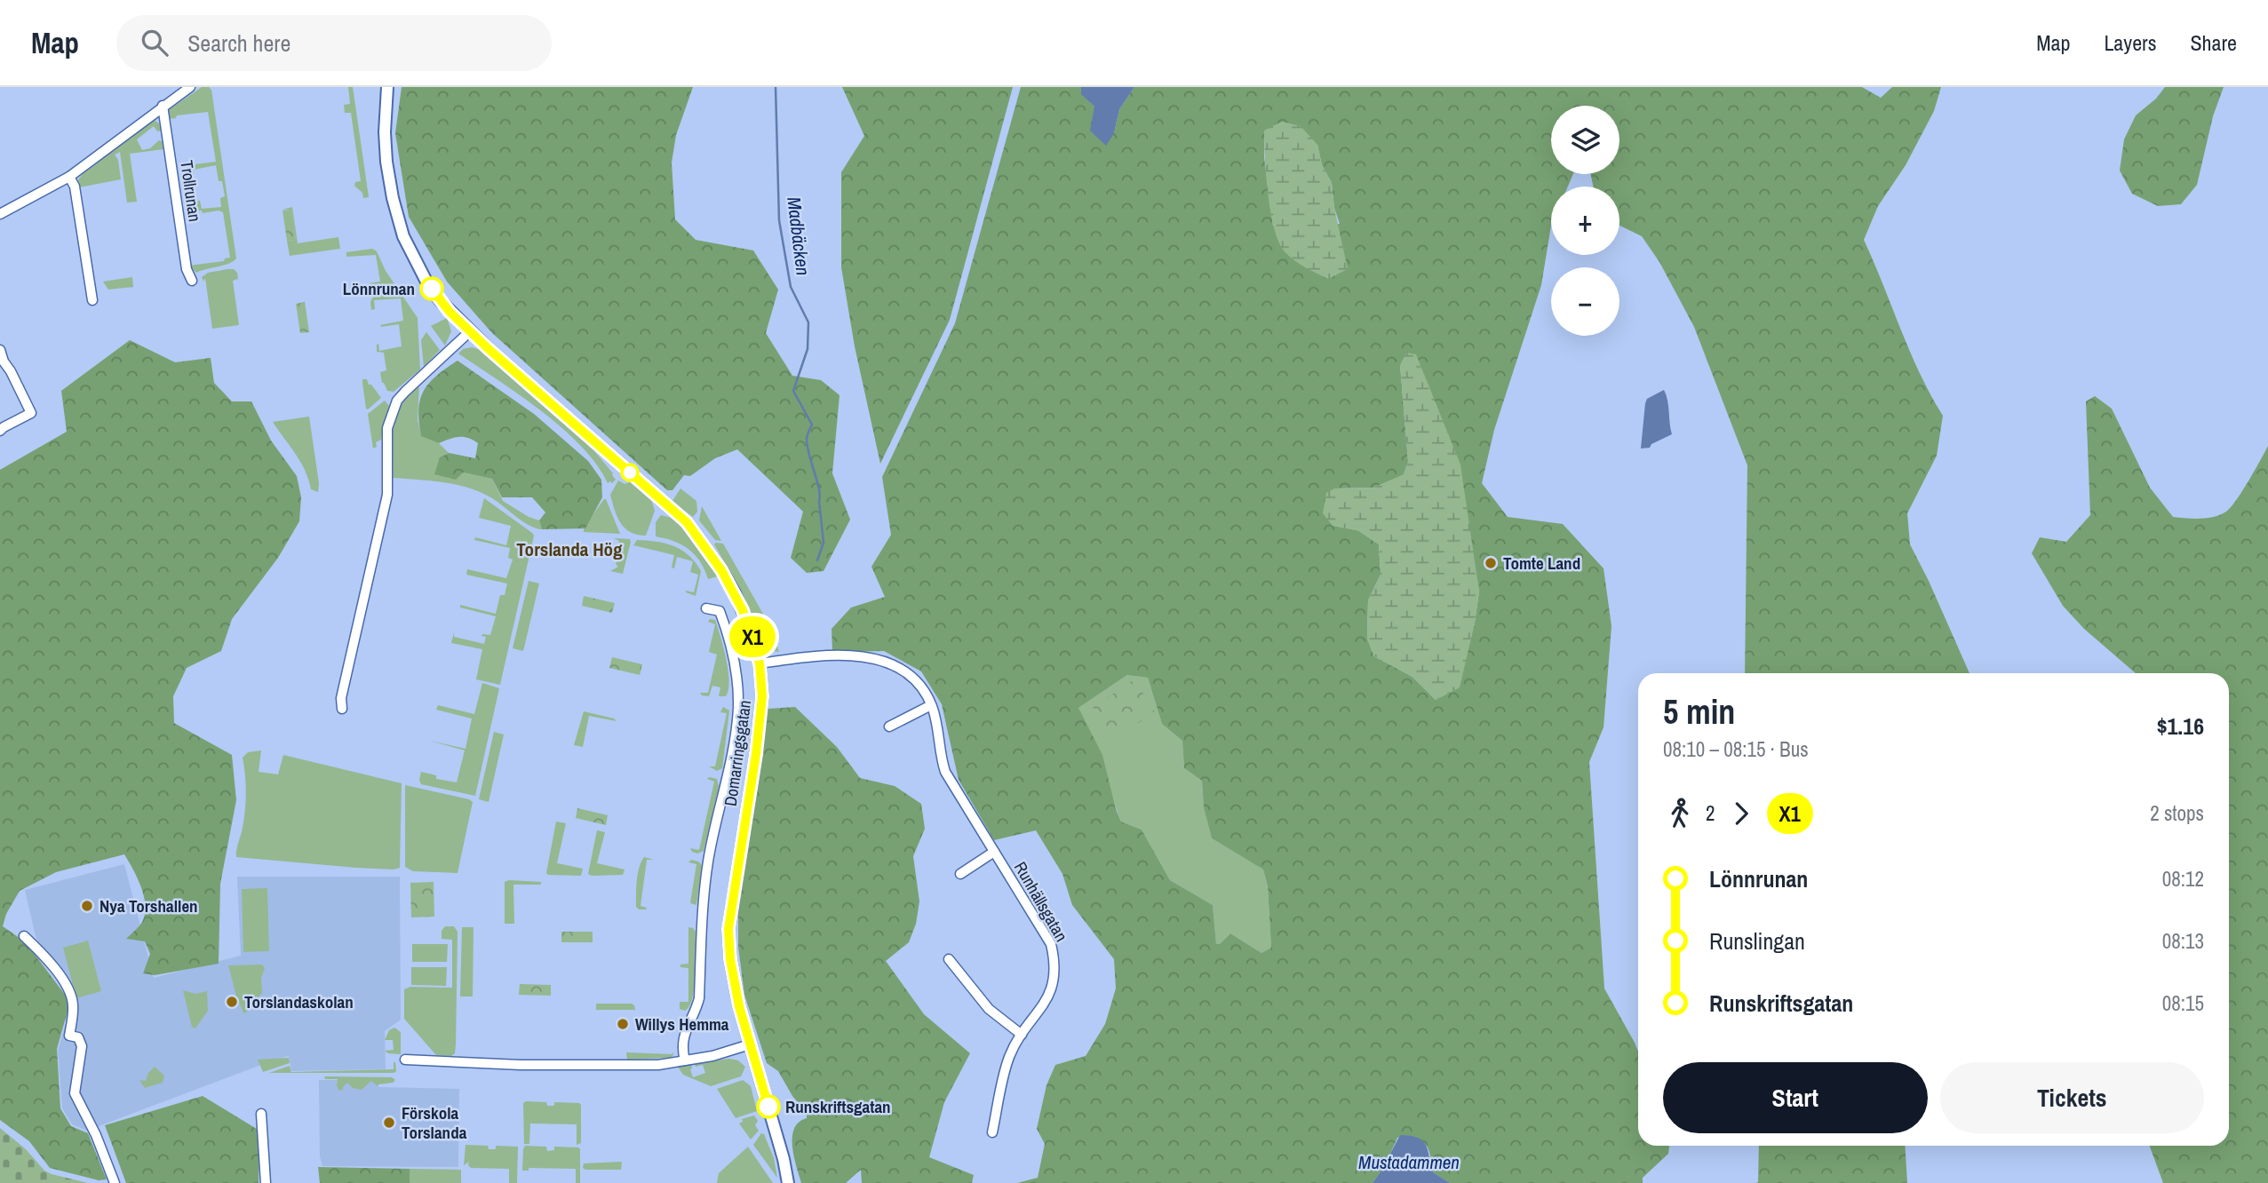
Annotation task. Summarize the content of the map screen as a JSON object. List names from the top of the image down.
{
  "streets": {
    "street": ["Trollrunan", "Domarringsgatan", "Runhällsgatan"]
  },
  "crossings": [
    ["Domarringsgatan", "Runhällsgatan"]
  ],
  "districts": ["Torslanda Hög"],
  "water": ["Madbäcken", "Mustadammen"],
  "places": [
    "Lönnrunan",
    "Tomte Land",
    "Nya Torshallen",
    "Torslandaskolan",
    "Willys Hemma",
    "Runskriftsgatan",
    "Förskola Torslanda"
  ],
  "lines": ["bus line X1"],
  "page": {
    "header": "Map",
    "search": "Search here",
    "nav": ["Map", "Layers", "Share"],
    "on_map": "X1",
    "map_buttons": ["+", "−"],
    "heading": ["5 min", "08:10 – 08:15 · Bus", "$1.16"],
    "legs": ["2", "X1", "2 stops"],
    "list": [
      {
        "name": "Lönnrunan",
        "value": "08:12"
      },
      {
        "name": "Runslingan",
        "value": "08:13"
      },
      {
        "name": "Runskriftsgatan",
        "value": "08:15"
      }
    ],
    "buttons": ["Start", "Tickets"]
  }
}
